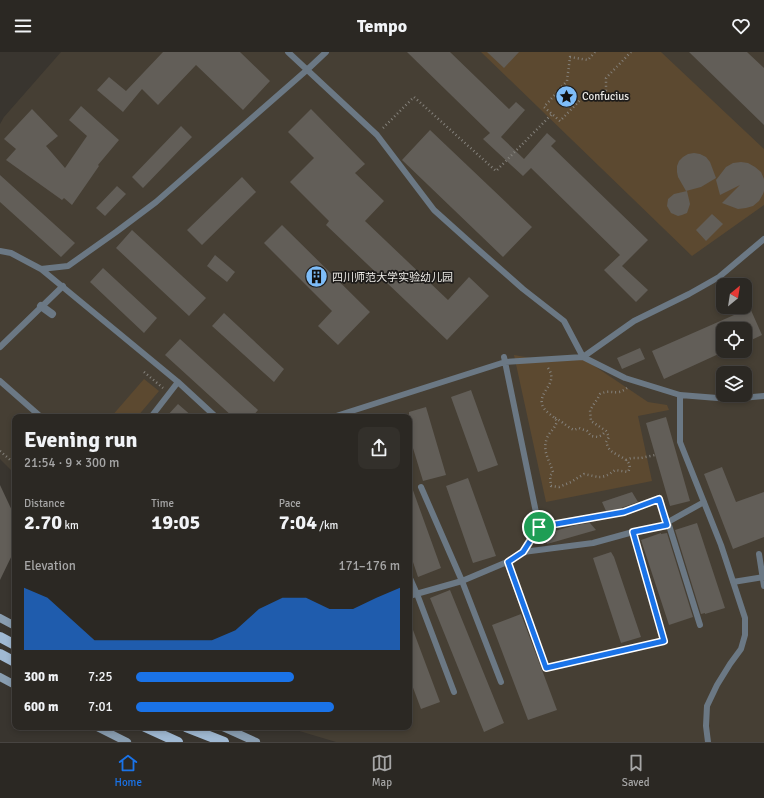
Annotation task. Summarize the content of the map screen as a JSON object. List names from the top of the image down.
{
  "places": {
    "place": ["Confucius"],
    "building": ["四川师范大学实验幼儿园"]
  },
  "north": "top right",
  "page": {
    "header": "Tempo",
    "heading": ["Evening run", "21:54 · 9 × 300 m"],
    "stats": [
      ["Distance", "2.70 km"],
      ["Time", "19:05"],
      ["Pace", "7:04 /km"]
    ],
    "chart": ["Elevation", "171–176 m"],
    "list": [
      {
        "name": "300 m",
        "note": "7:25"
      },
      {
        "name": "600 m",
        "note": "7:01"
      }
    ],
    "tabs": ["Home", "Map", "Saved"]
  }
}
